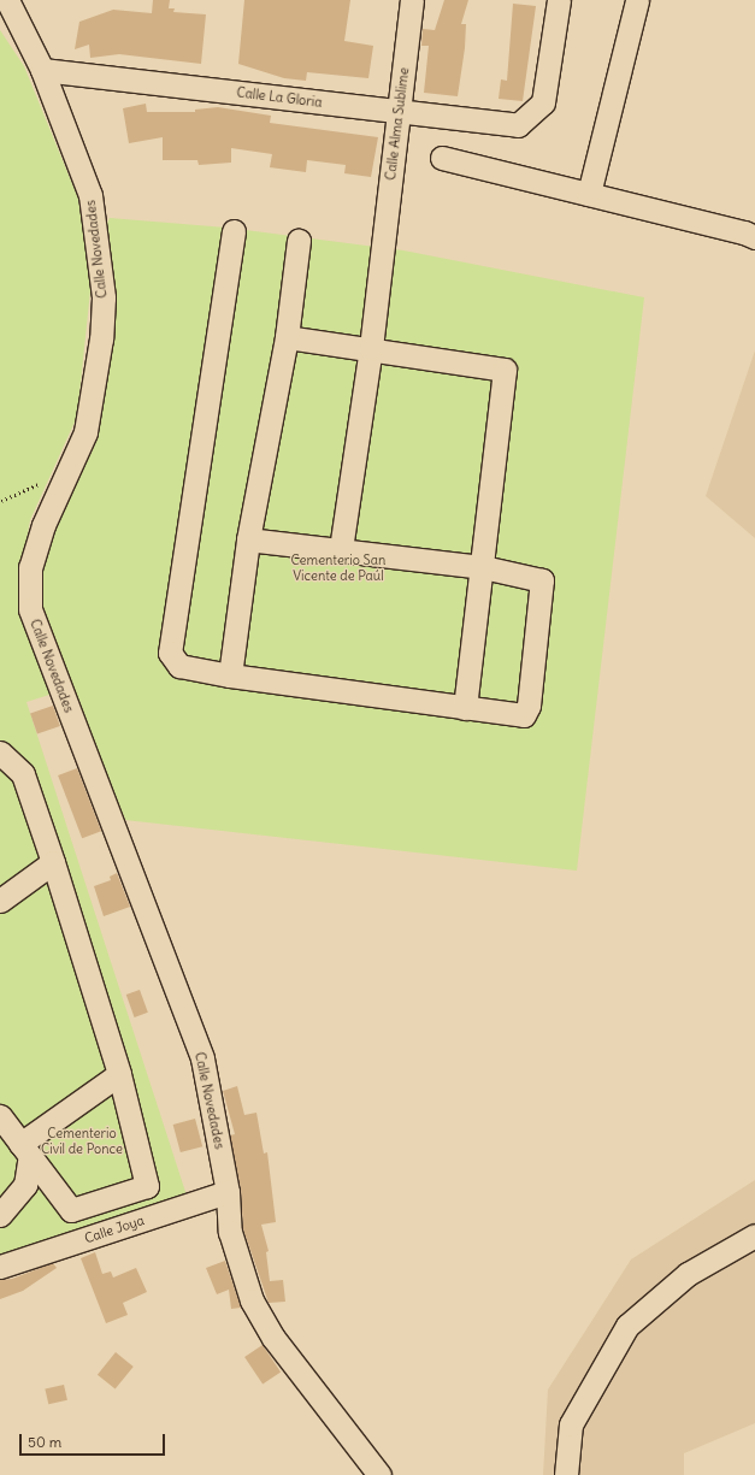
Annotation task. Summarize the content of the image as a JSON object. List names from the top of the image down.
{
  "streets": {
    "street": [
      "Calle La Gloria",
      "Calle Alma Sublime",
      "Calle Novedades",
      "Calle Joya"
    ]
  },
  "crossings": [
    ["Calle La Gloria", "Calle Alma Sublime"],
    ["Calle La Gloria", "Calle Novedades"],
    ["Calle Novedades", "Calle Joya"]
  ],
  "parks": ["Cementerio San Vicente de Paúl", "Cementerio Civil de Ponce"],
  "scale_bar": "50 m"
}
